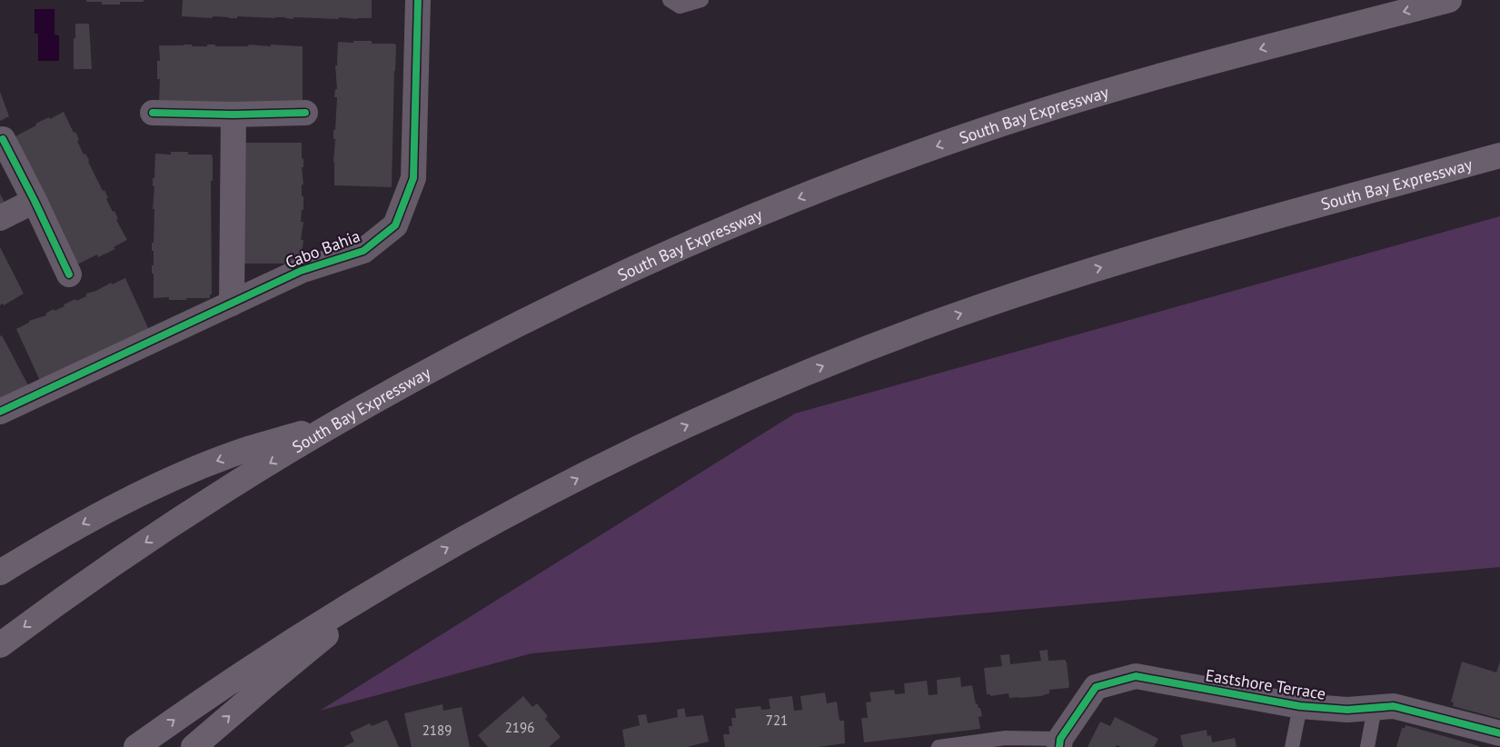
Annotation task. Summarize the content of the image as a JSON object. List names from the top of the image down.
{
  "streets": {
    "highway": ["South Bay Expressway"],
    "street": ["Cabo Bahia", "Eastshore Terrace"]
  },
  "house_numbers": ["721", "2196", "2189"]
}
